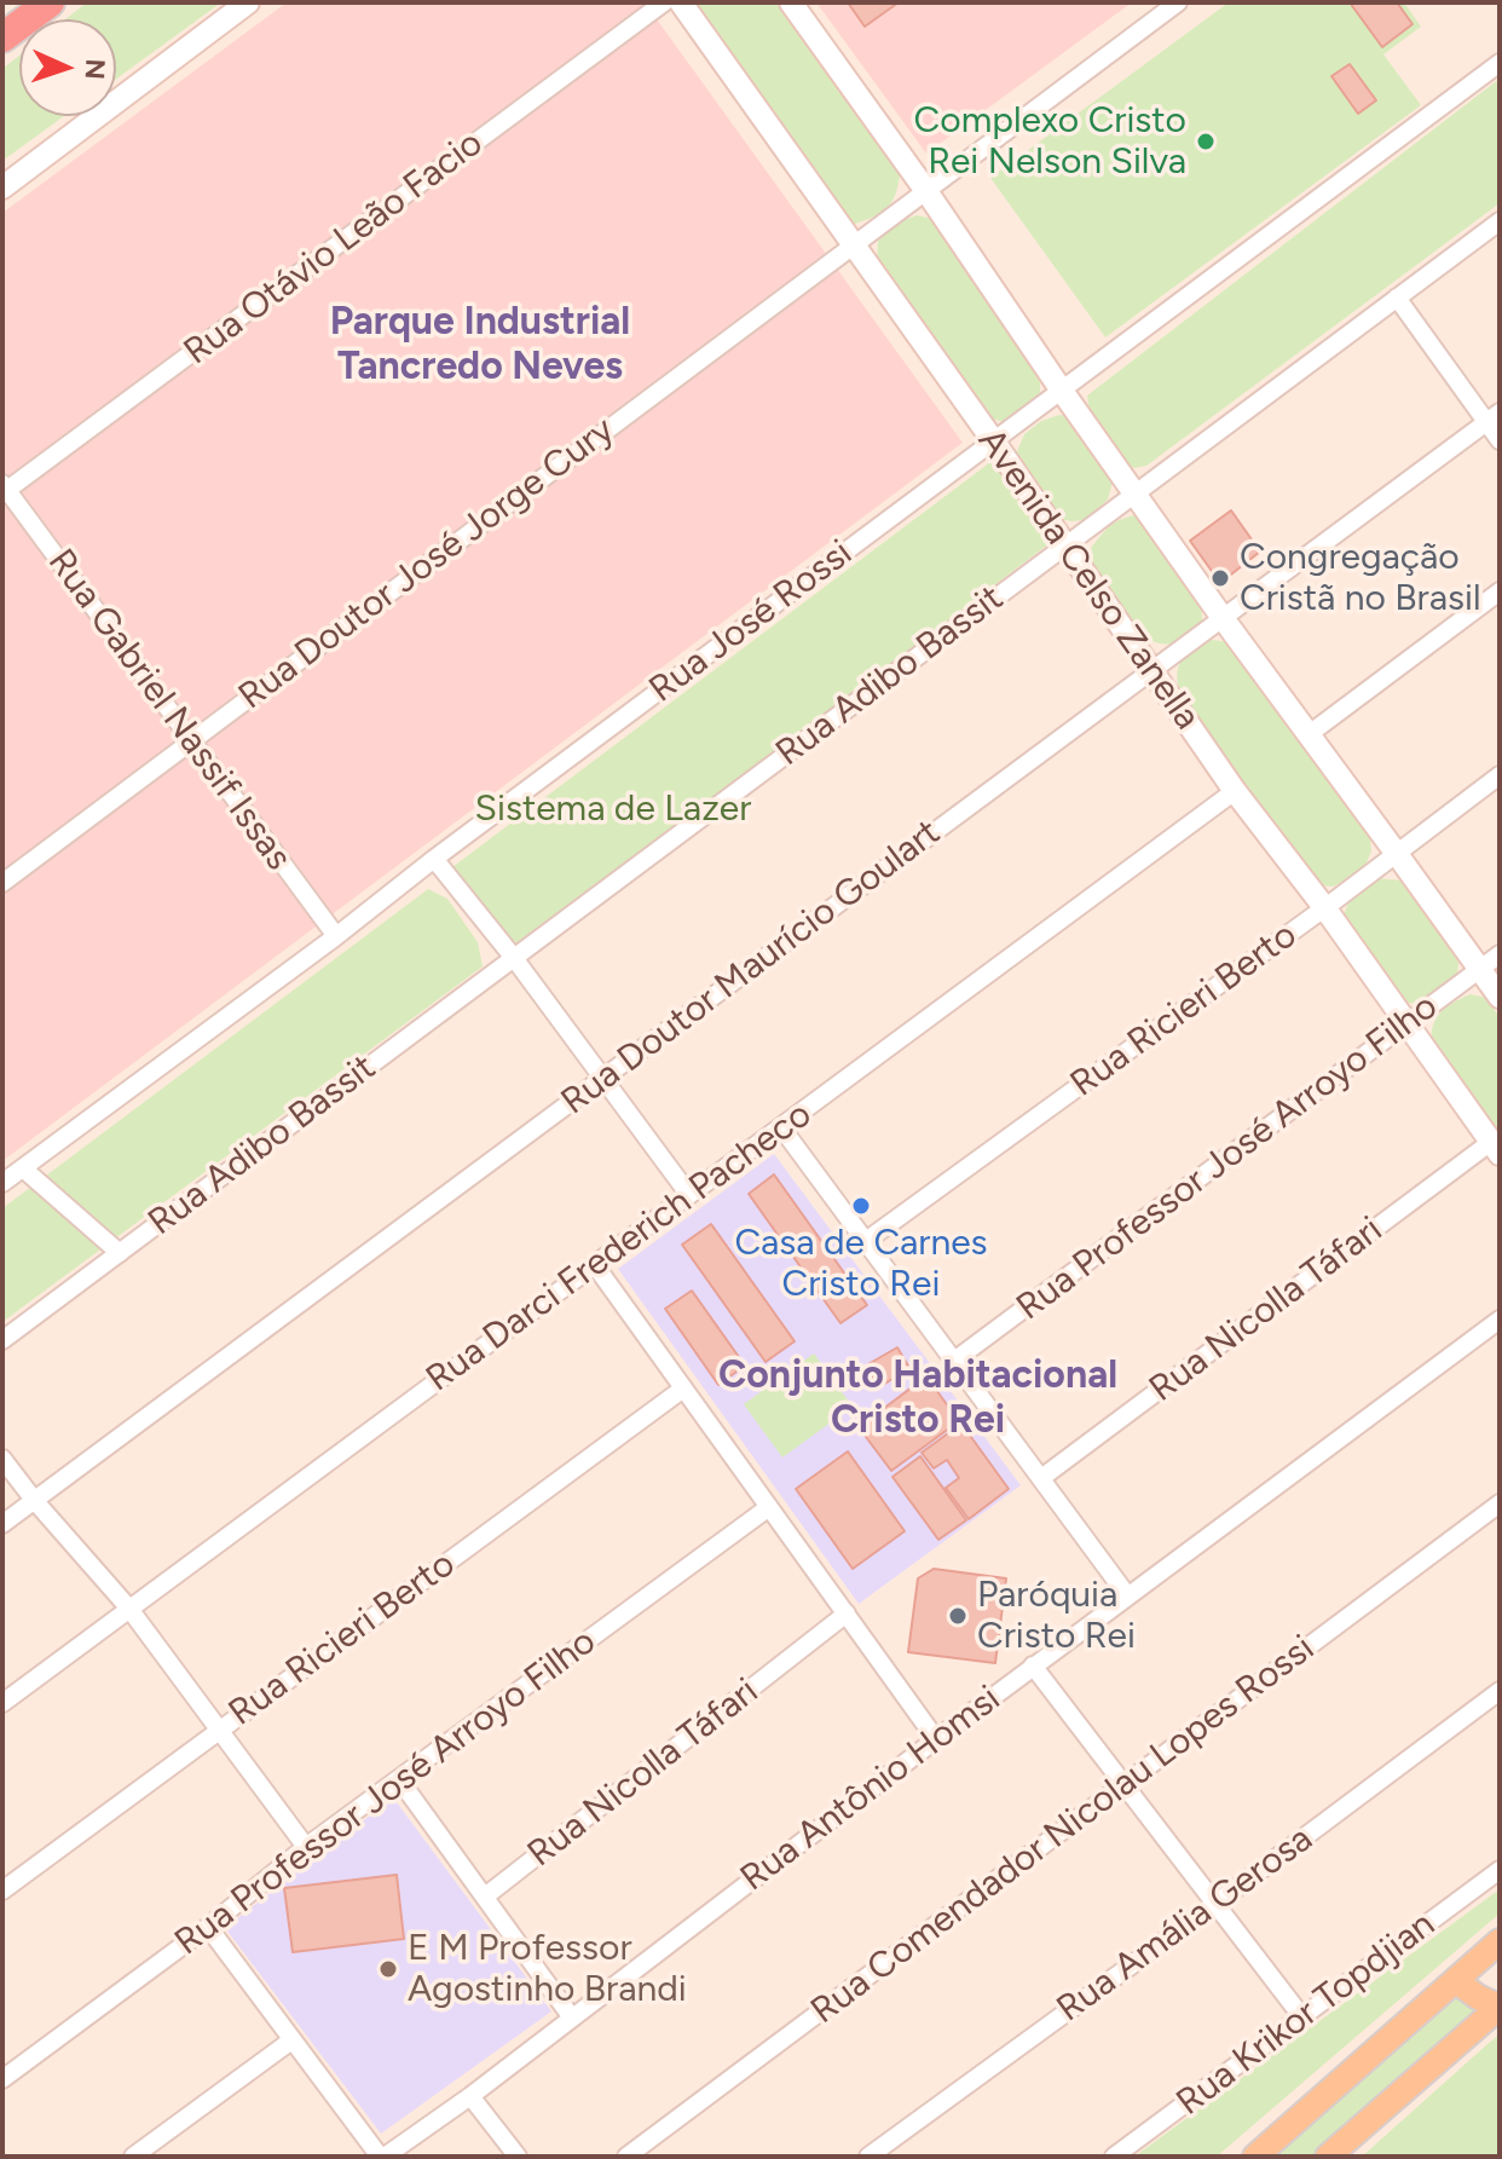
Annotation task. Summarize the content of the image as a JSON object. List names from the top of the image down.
{
  "streets": {
    "street": [
      "Rua Otávio Leão Facio",
      "Rua Doutor José Jorge Cury",
      "Avenida Celso Zanella",
      "Rua José Rossi",
      "Rua Adibo Bassit",
      "Rua Gabriel Nassif Issas",
      "Rua Doutor Maurício Goulart",
      "Rua Ricieri Berto",
      "Rua Professor José Arroyo Filho",
      "Rua Darci Frederich Pacheco",
      "Rua Nicolla Táfari",
      "Rua Antônio Homsi",
      "Rua Comendador Nicolau Lopes Rossi",
      "Rua Amália Gerosa",
      "Rua Krikor Topdjian"
    ]
  },
  "crossings": [
    ["Rua Otávio Leão Facio", "Rua Gabriel Nassif Issas"],
    ["Rua Doutor José Jorge Cury", "Avenida Celso Zanella"],
    ["Rua Doutor José Jorge Cury", "Rua Gabriel Nassif Issas"],
    ["Avenida Celso Zanella", "Rua José Rossi"],
    ["Avenida Celso Zanella", "Rua Adibo Bassit"],
    ["Avenida Celso Zanella", "Rua Doutor Maurício Goulart"],
    ["Avenida Celso Zanella", "Rua Ricieri Berto"],
    ["Avenida Celso Zanella", "Rua Professor José Arroyo Filho"],
    ["Avenida Celso Zanella", "Rua Darci Frederich Pacheco"],
    ["Avenida Celso Zanella", "Rua Nicolla Táfari"],
    ["Rua José Rossi", "Rua Gabriel Nassif Issas"]
  ],
  "districts": ["Parque Industrial Tancredo Neves", "Conjunto Habitacional Cristo Rei"],
  "parks": ["Sistema de Lazer"],
  "places": [
    "Complexo Cristo Rei Nelson Silva",
    "Congregação Cristã no Brasil",
    "Casa de Carnes Cristo Rei",
    "Paróquia Cristo Rei",
    "E M Professor Agostinho Brandi"
  ],
  "north": "right"
}
